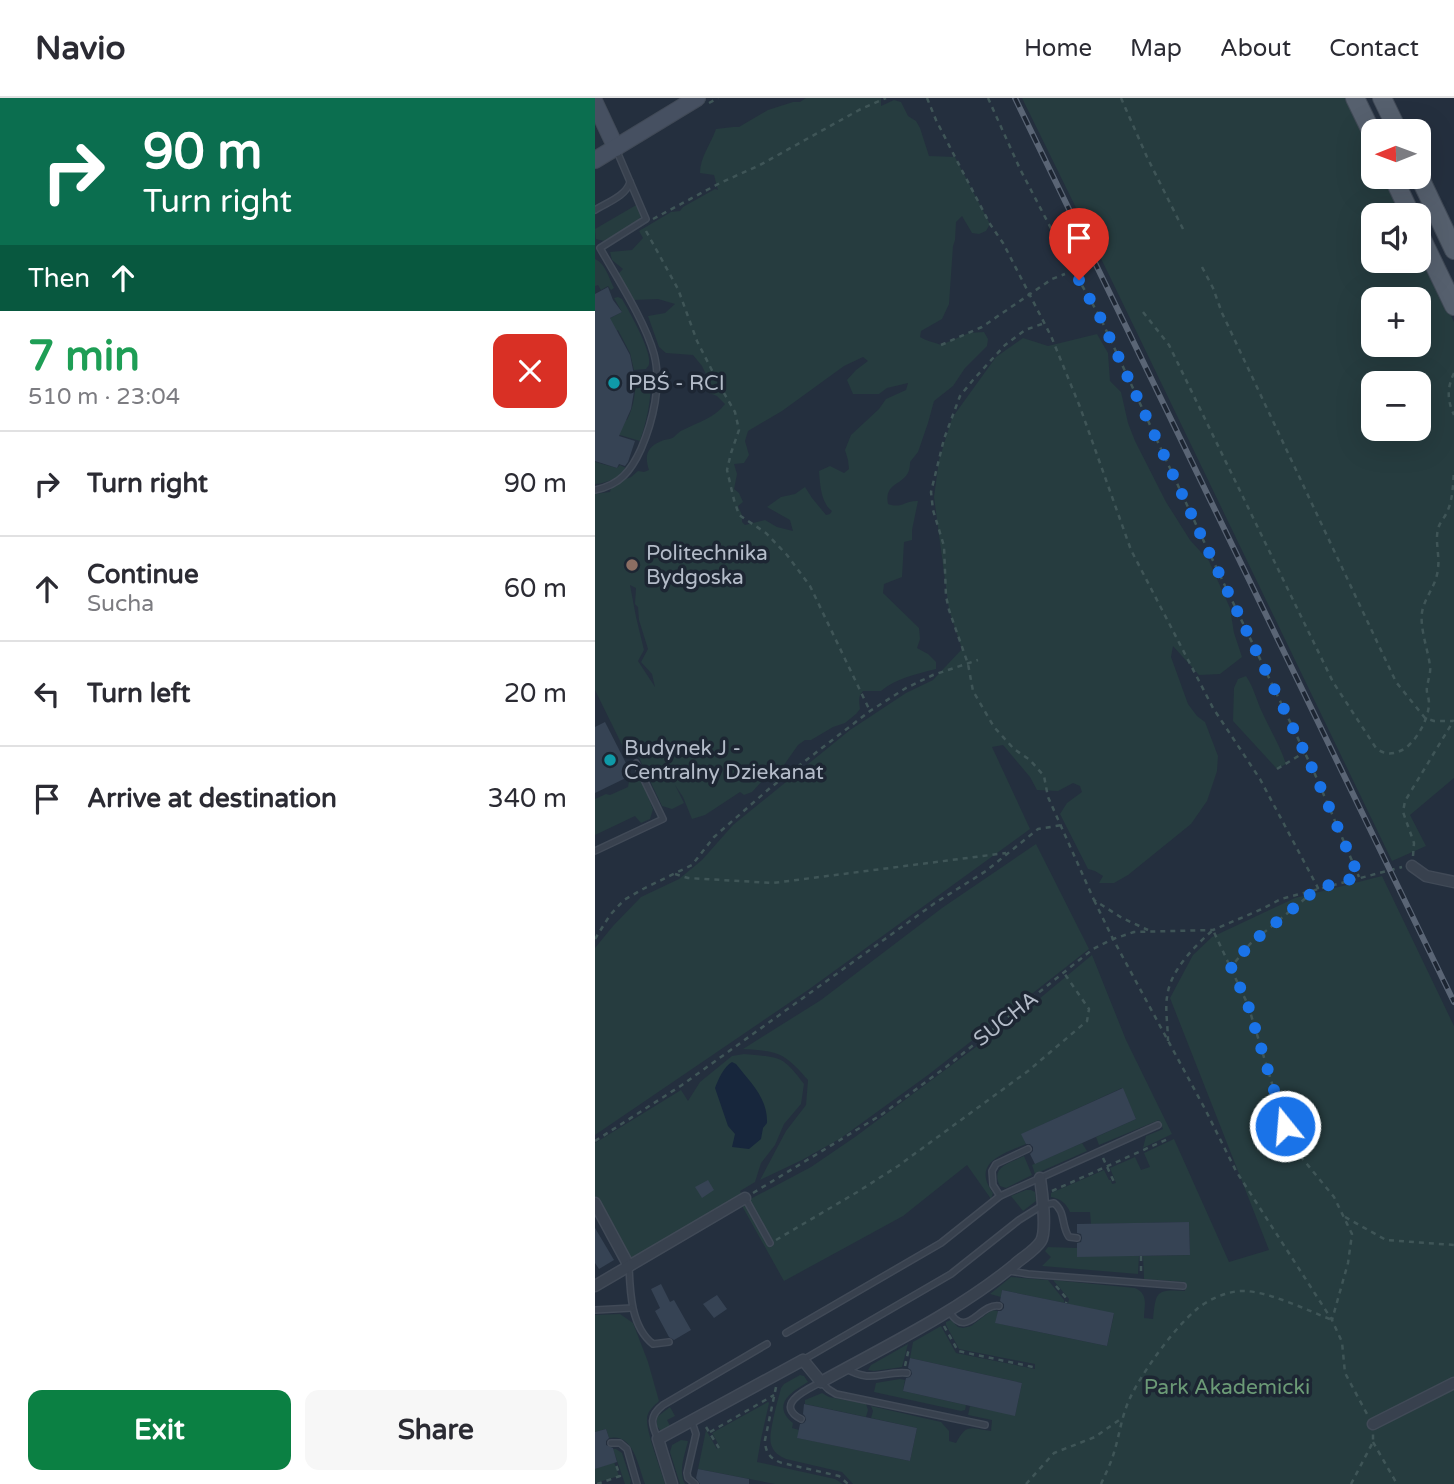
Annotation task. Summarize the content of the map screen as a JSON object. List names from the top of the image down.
{
  "streets": {
    "path": ["SUCHA"]
  },
  "parks": ["Park Akademicki"],
  "places": ["PBŚ - RCI", "Politechnika Bydgoska", "Budynek J - Centralny Dziekanat"],
  "north": "left",
  "page": {
    "header": "Navio",
    "nav": [
      "Home",
      "Map",
      "About",
      "Contact"
    ],
    "turn": ["90 m", "Turn right"],
    "map_buttons": ["+", "−"],
    "then": "Then",
    "heading": ["7 min", "510 m · 23:04"],
    "list": [
      {
        "name": "Turn right",
        "value": "90 m"
      },
      {
        "name": "Continue",
        "note": "Sucha",
        "value": "60 m"
      },
      {
        "name": "Turn left",
        "value": "20 m"
      },
      {
        "name": "Arrive at destination",
        "value": "340 m"
      }
    ],
    "buttons": ["Exit", "Share"]
  }
}
